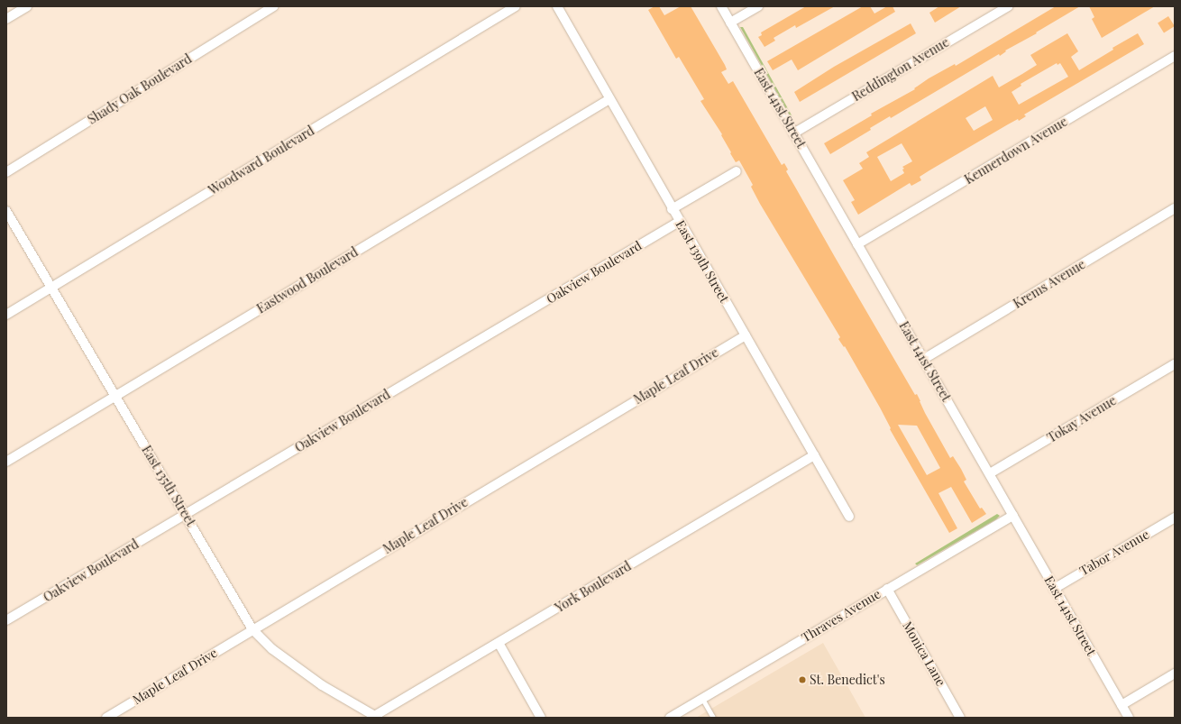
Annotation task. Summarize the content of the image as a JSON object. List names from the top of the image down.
{
  "streets": {
    "street": [
      "Reddington Avenue",
      "Shady Oak Boulevard",
      "East 141st Street",
      "Kennerdown Avenue",
      "Woodward Boulevard",
      "East 139th Street",
      "Oakview Boulevard",
      "Eastwood Boulevard",
      "Krems Avenue",
      "Maple Leaf Drive",
      "Tokay Avenue",
      "East 135th Street",
      "Tabor Avenue",
      "York Boulevard",
      "Thraves Avenue",
      "Monica Lane"
    ]
  },
  "crossings": [
    ["Reddington Avenue", "East 141st Street"],
    ["East 141st Street", "Kennerdown Avenue"],
    ["East 141st Street", "Krems Avenue"],
    ["East 141st Street", "Tokay Avenue"],
    ["East 141st Street", "Tabor Avenue"],
    ["East 141st Street", "Thraves Avenue"],
    ["Woodward Boulevard", "East 135th Street"],
    ["East 139th Street", "Oakview Boulevard"],
    ["East 139th Street", "Eastwood Boulevard"],
    ["East 139th Street", "Maple Leaf Drive"],
    ["East 139th Street", "York Boulevard"],
    ["Oakview Boulevard", "East 135th Street"],
    ["Eastwood Boulevard", "East 135th Street"],
    ["Maple Leaf Drive", "East 135th Street"],
    ["East 135th Street", "York Boulevard"],
    ["Thraves Avenue", "Monica Lane"]
  ],
  "places": ["St. Benedict's"]
}
